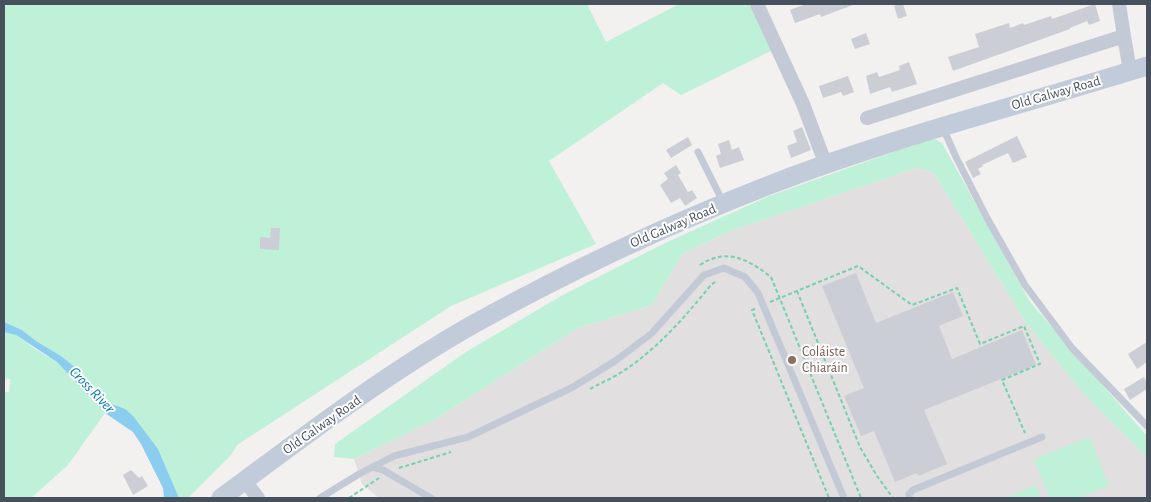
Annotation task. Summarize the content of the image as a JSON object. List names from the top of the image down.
{
  "streets": {
    "main road": ["Old Galway Road"]
  },
  "water": ["Cross River"],
  "places": ["Coláiste Chiaráin"]
}
